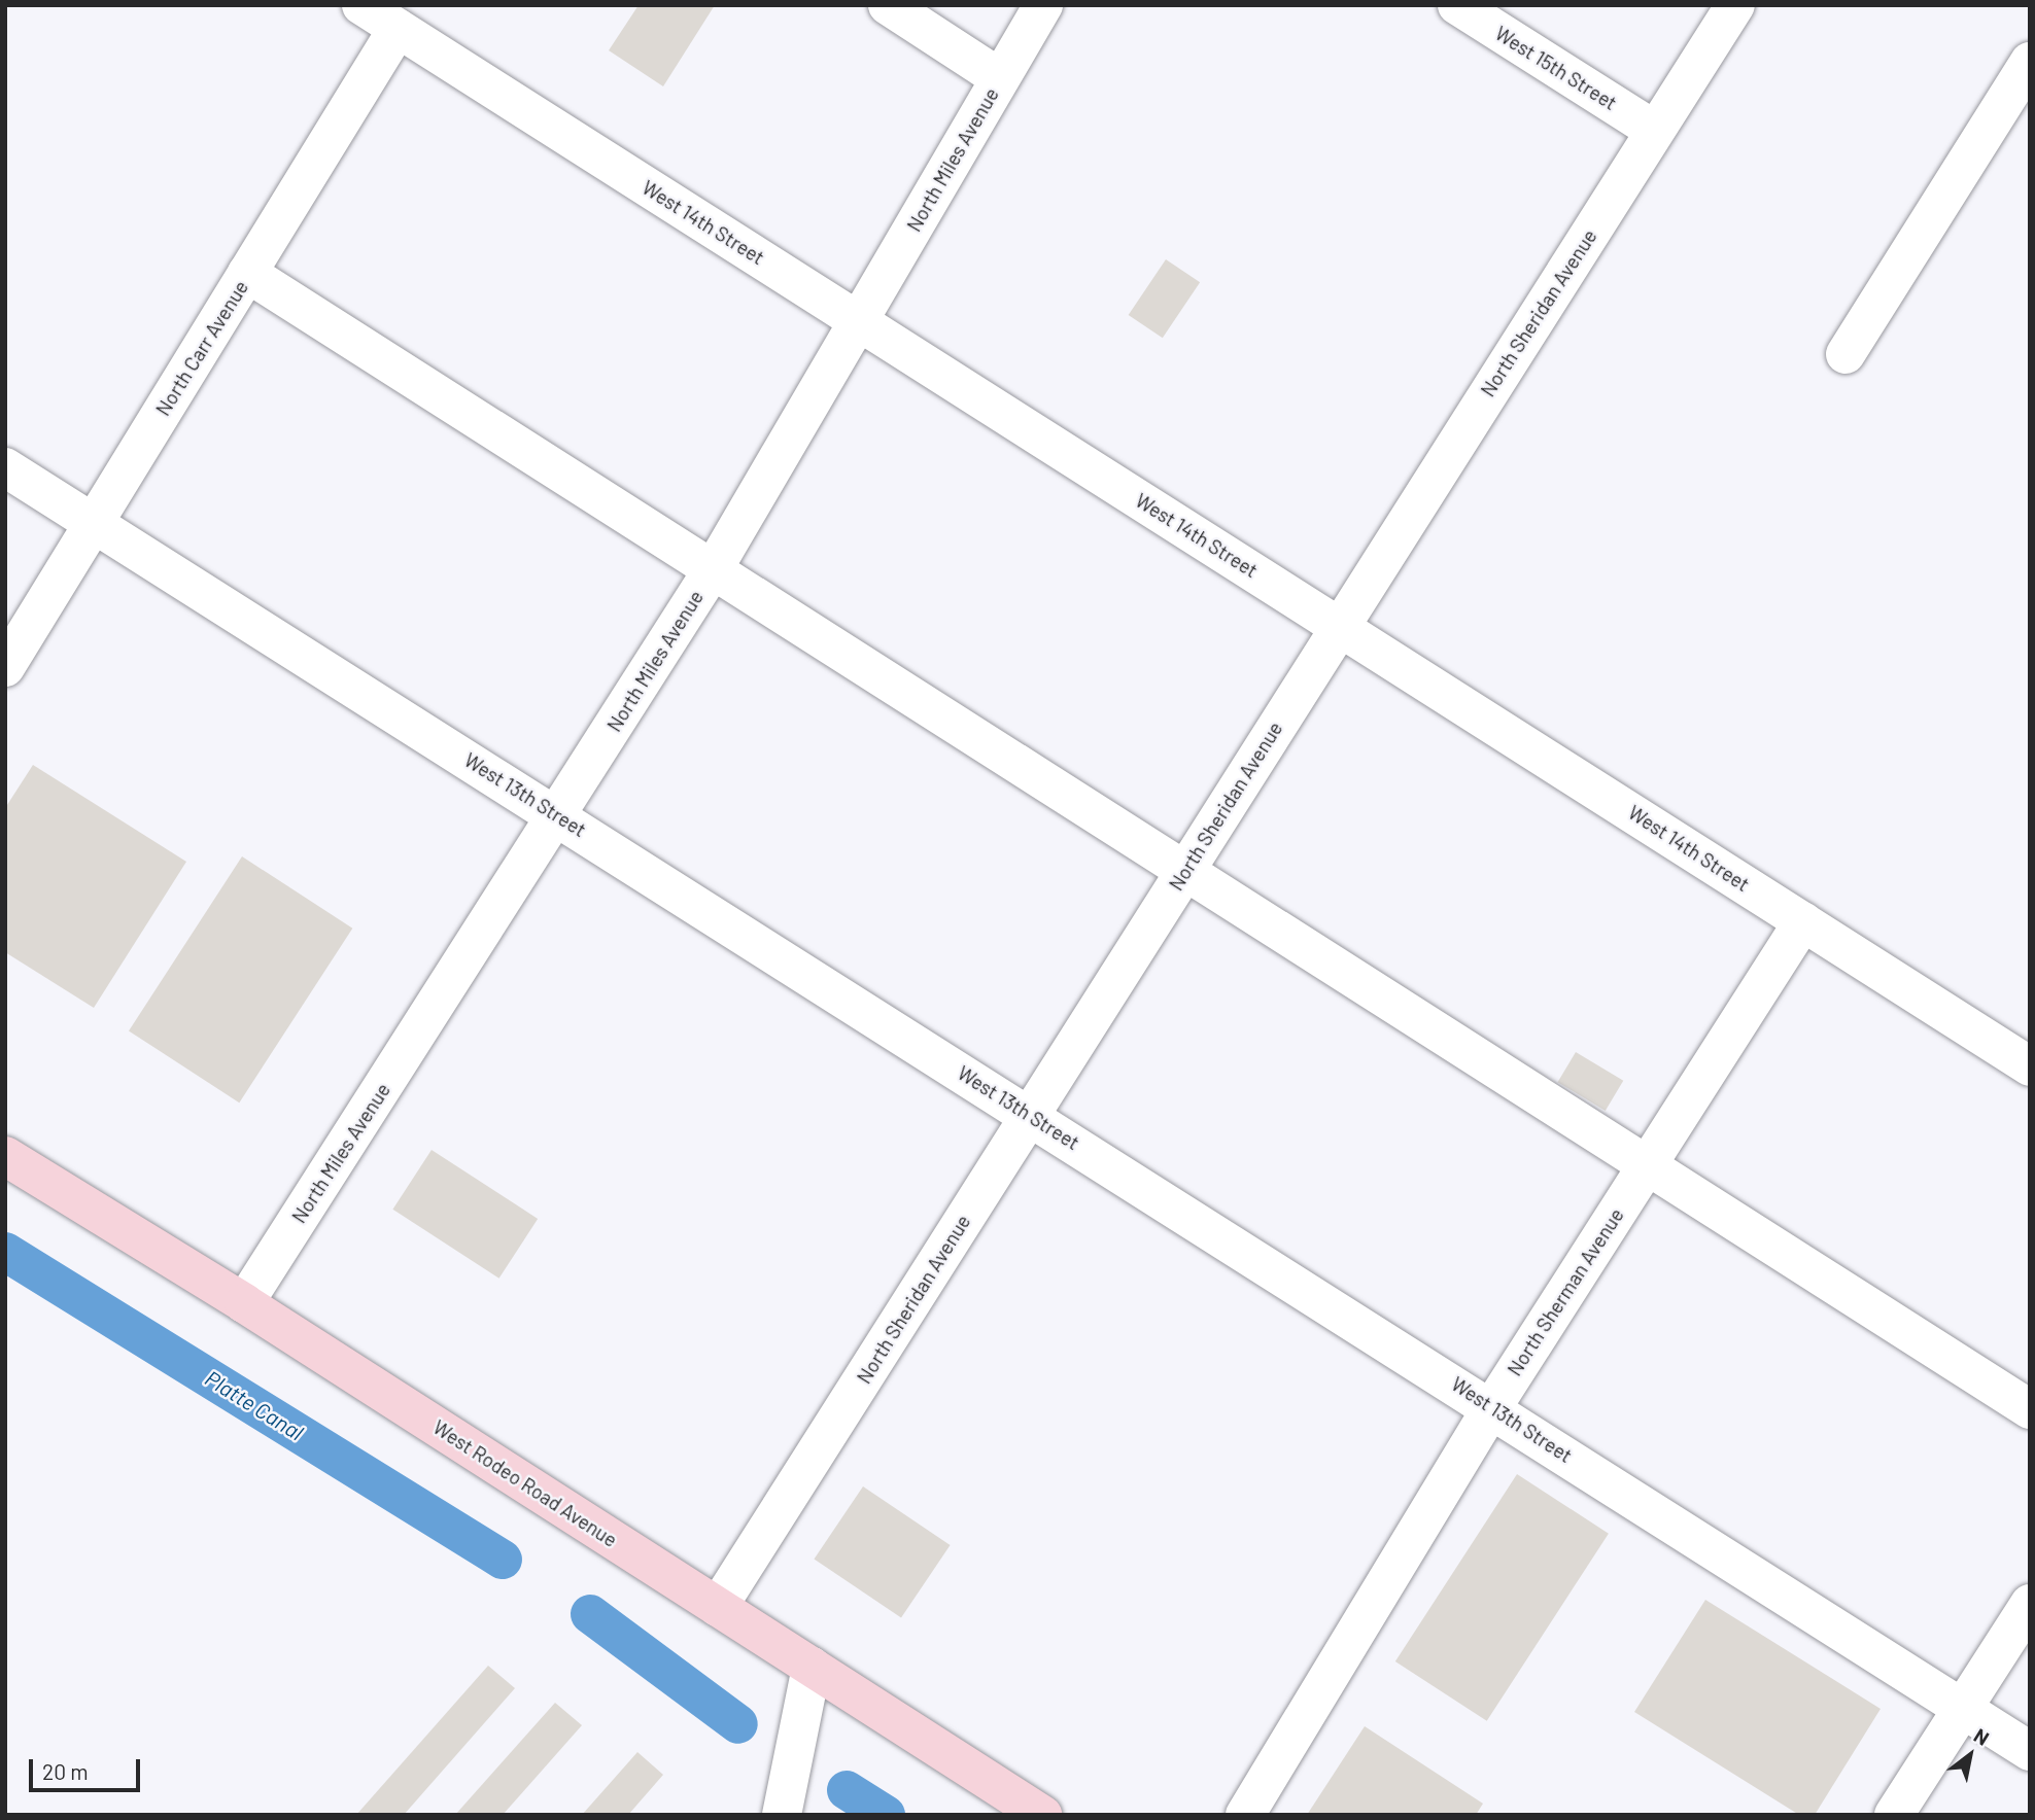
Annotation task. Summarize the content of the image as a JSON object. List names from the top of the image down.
{
  "streets": {
    "main road": ["West Rodeo Road Avenue"],
    "street": [
      "West 15th Street",
      "North Miles Avenue",
      "West 14th Street",
      "North Sheridan Avenue",
      "North Carr Avenue",
      "West 13th Street",
      "North Sherman Avenue"
    ]
  },
  "crossings": [
    ["West 15th Street", "North Sheridan Avenue"],
    ["North Miles Avenue", "West 14th Street"],
    ["North Miles Avenue", "West 13th Street"],
    ["North Miles Avenue", "West Rodeo Road Avenue"],
    ["West 14th Street", "North Sheridan Avenue"],
    ["West 14th Street", "North Carr Avenue"],
    ["West 14th Street", "North Sherman Avenue"],
    ["North Sheridan Avenue", "West 13th Street"],
    ["North Sheridan Avenue", "West Rodeo Road Avenue"],
    ["North Carr Avenue", "West 13th Street"],
    ["West 13th Street", "North Sherman Avenue"]
  ],
  "water": ["Platte Canal"],
  "scale_bar": "20 m",
  "north": "top right"
}
